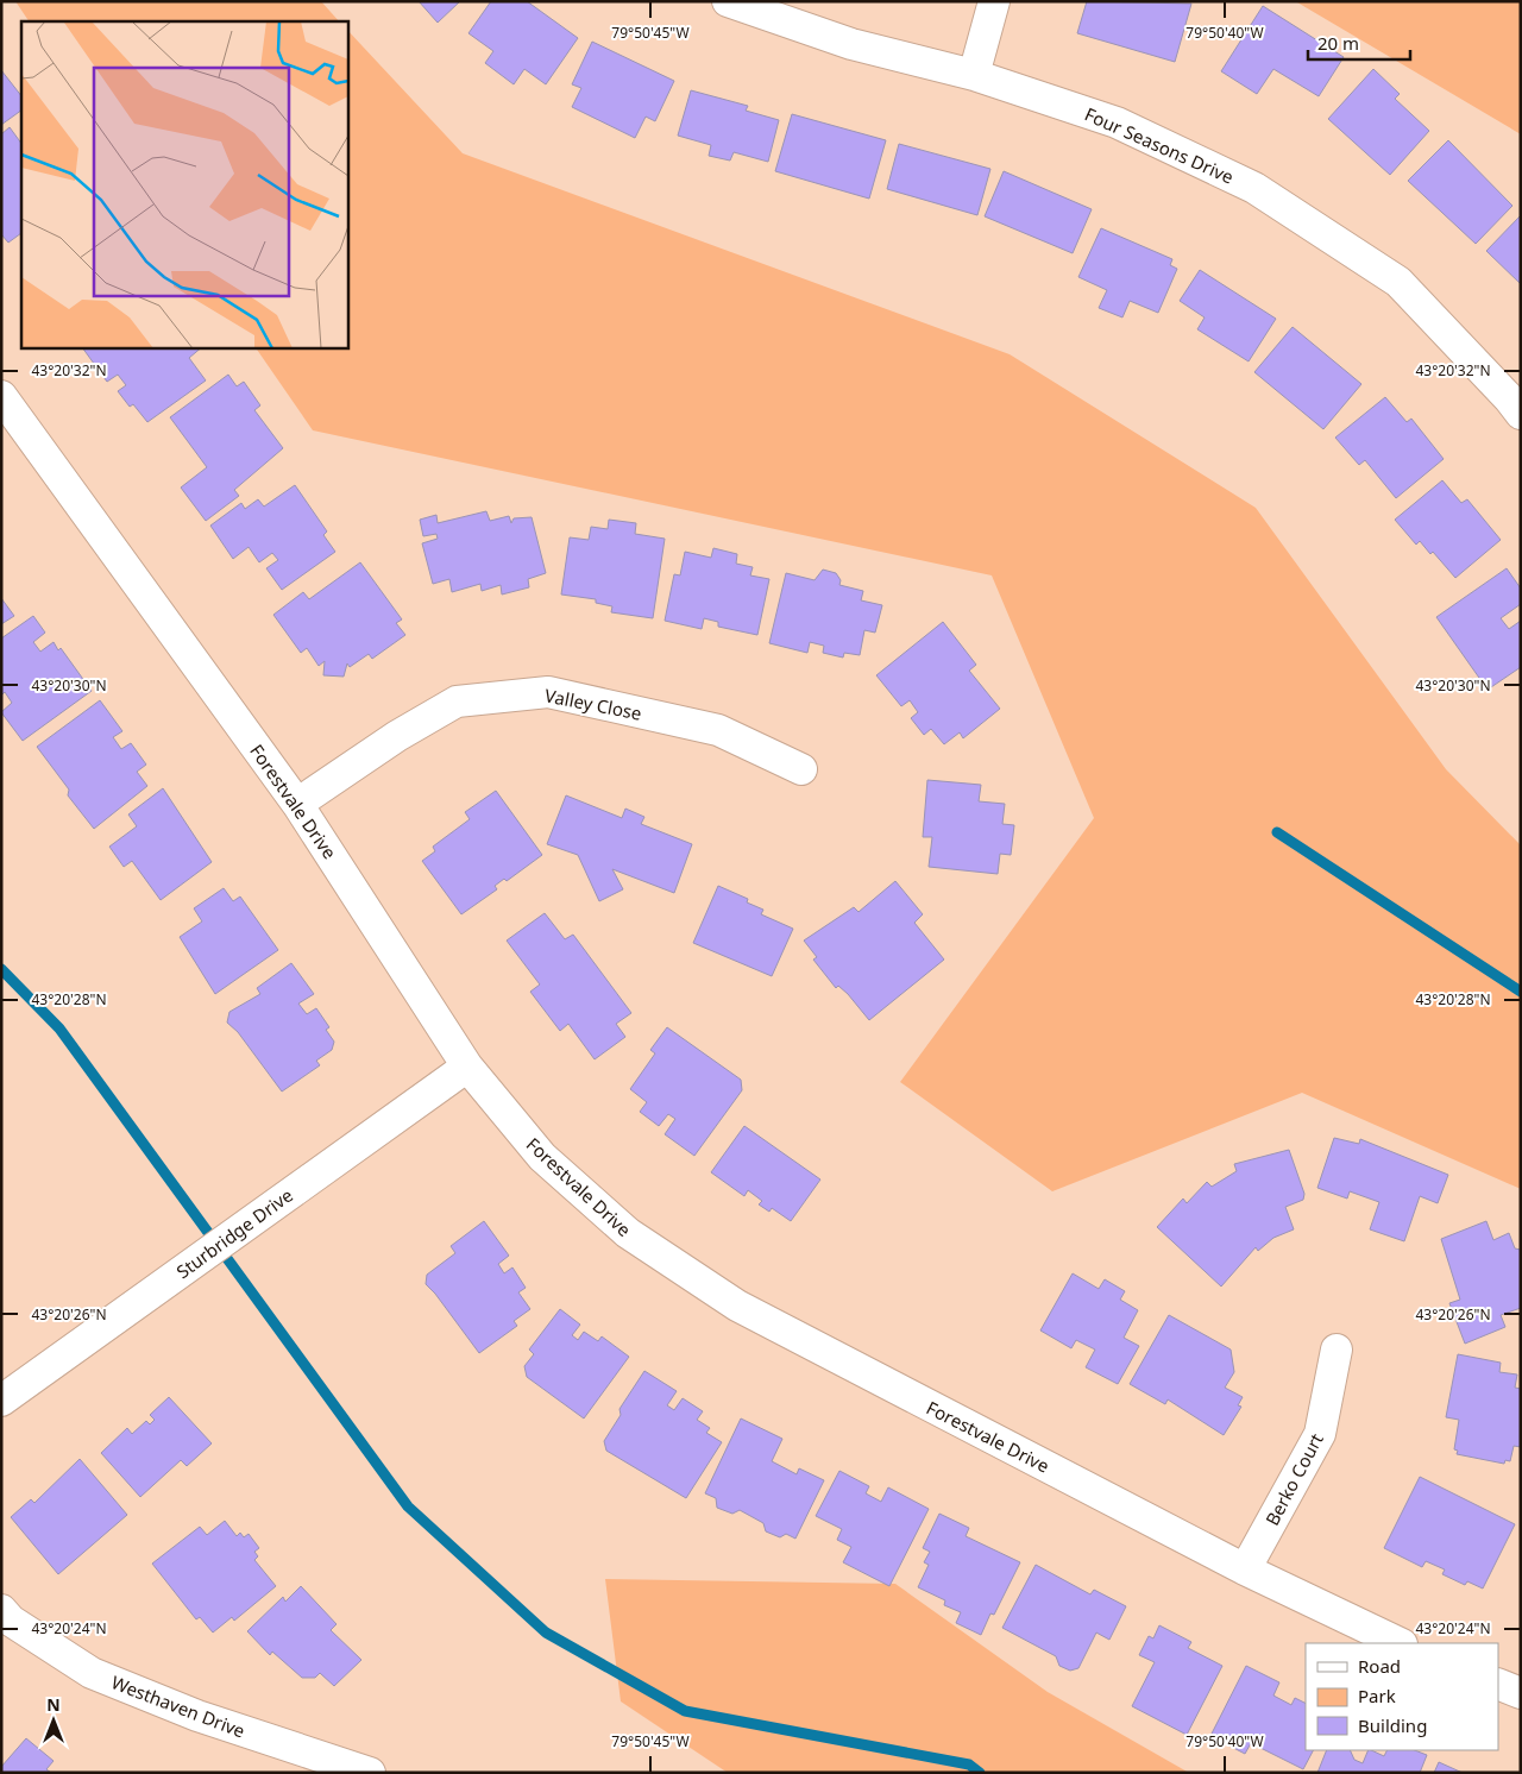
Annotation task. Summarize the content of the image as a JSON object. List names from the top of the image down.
{
  "streets": {
    "street": [
      "Four Seasons Drive",
      "Valley Close",
      "Forestvale Drive",
      "Sturbridge Drive",
      "Berko Court",
      "Westhaven Drive"
    ]
  },
  "crossings": [
    ["Valley Close", "Forestvale Drive"],
    ["Forestvale Drive", "Sturbridge Drive"],
    ["Forestvale Drive", "Berko Court"]
  ],
  "legend": ["Road", "Park", "Building"],
  "scale_bar": "20 m",
  "north": "top",
  "coordinates": [
    "79°50'45\"W",
    "79°50'40\"W",
    "43°20'32\"N",
    "43°20'30\"N",
    "43°20'28\"N",
    "43°20'26\"N",
    "43°20'24\"N"
  ]
}
